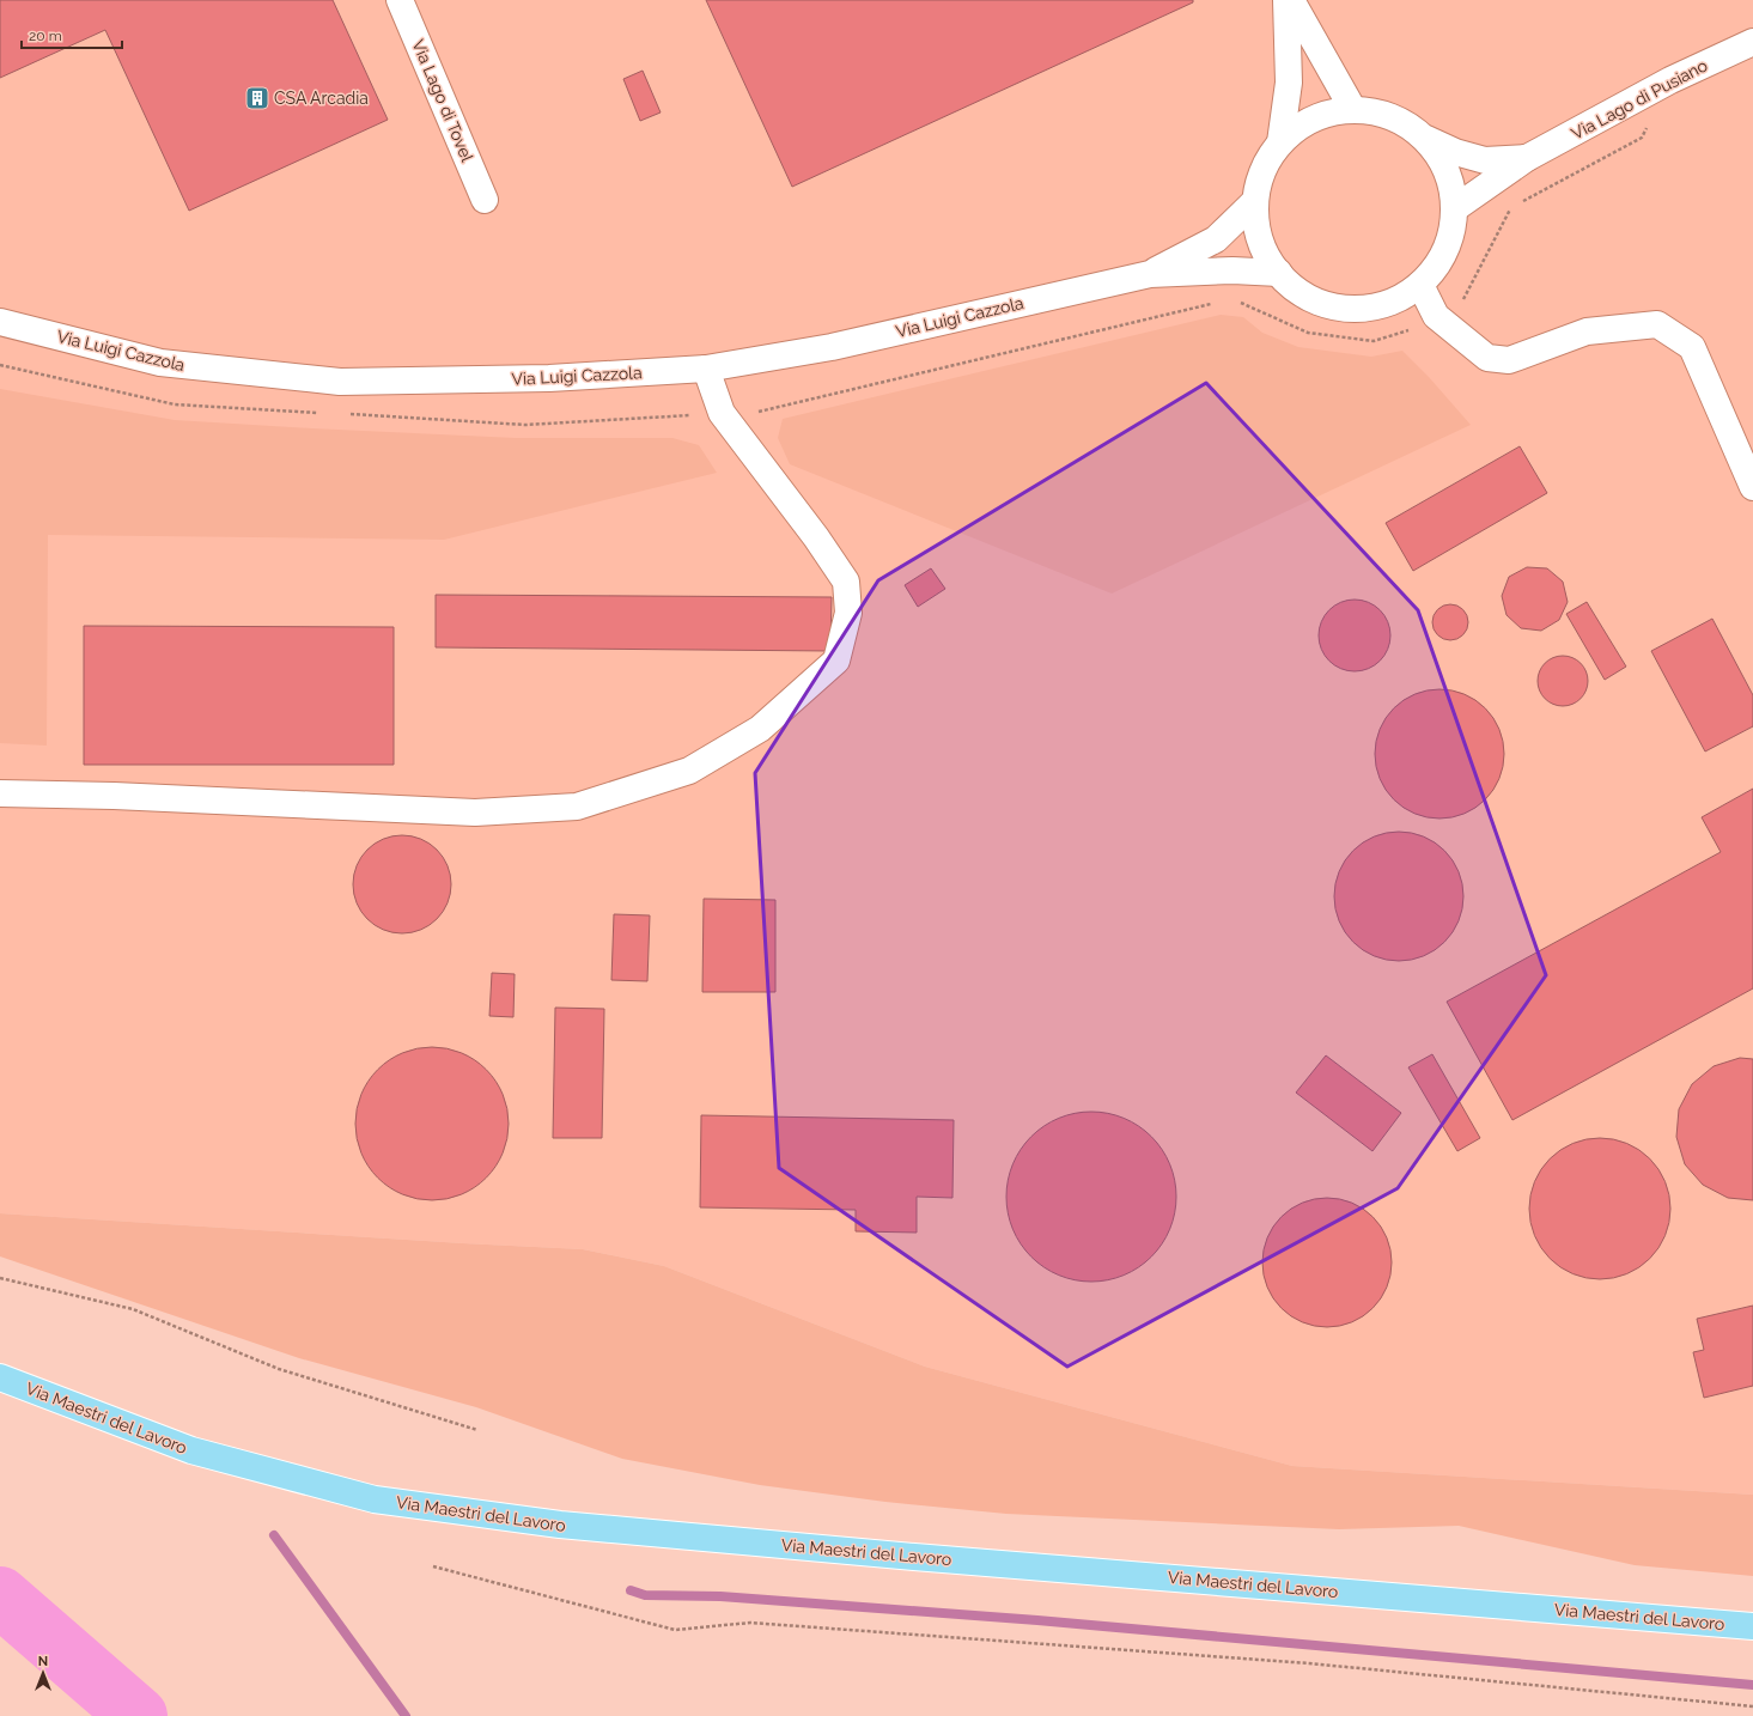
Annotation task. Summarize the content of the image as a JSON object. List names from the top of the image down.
{
  "streets": {
    "highway": ["Via Maestri del Lavoro"],
    "street": ["Via Lago di Pusiano", "Via Lago di Tovel", "Via Luigi Cazzola"]
  },
  "places": {
    "building": ["CSA Arcadia"]
  },
  "scale_bar": "20 m",
  "north": "top"
}
